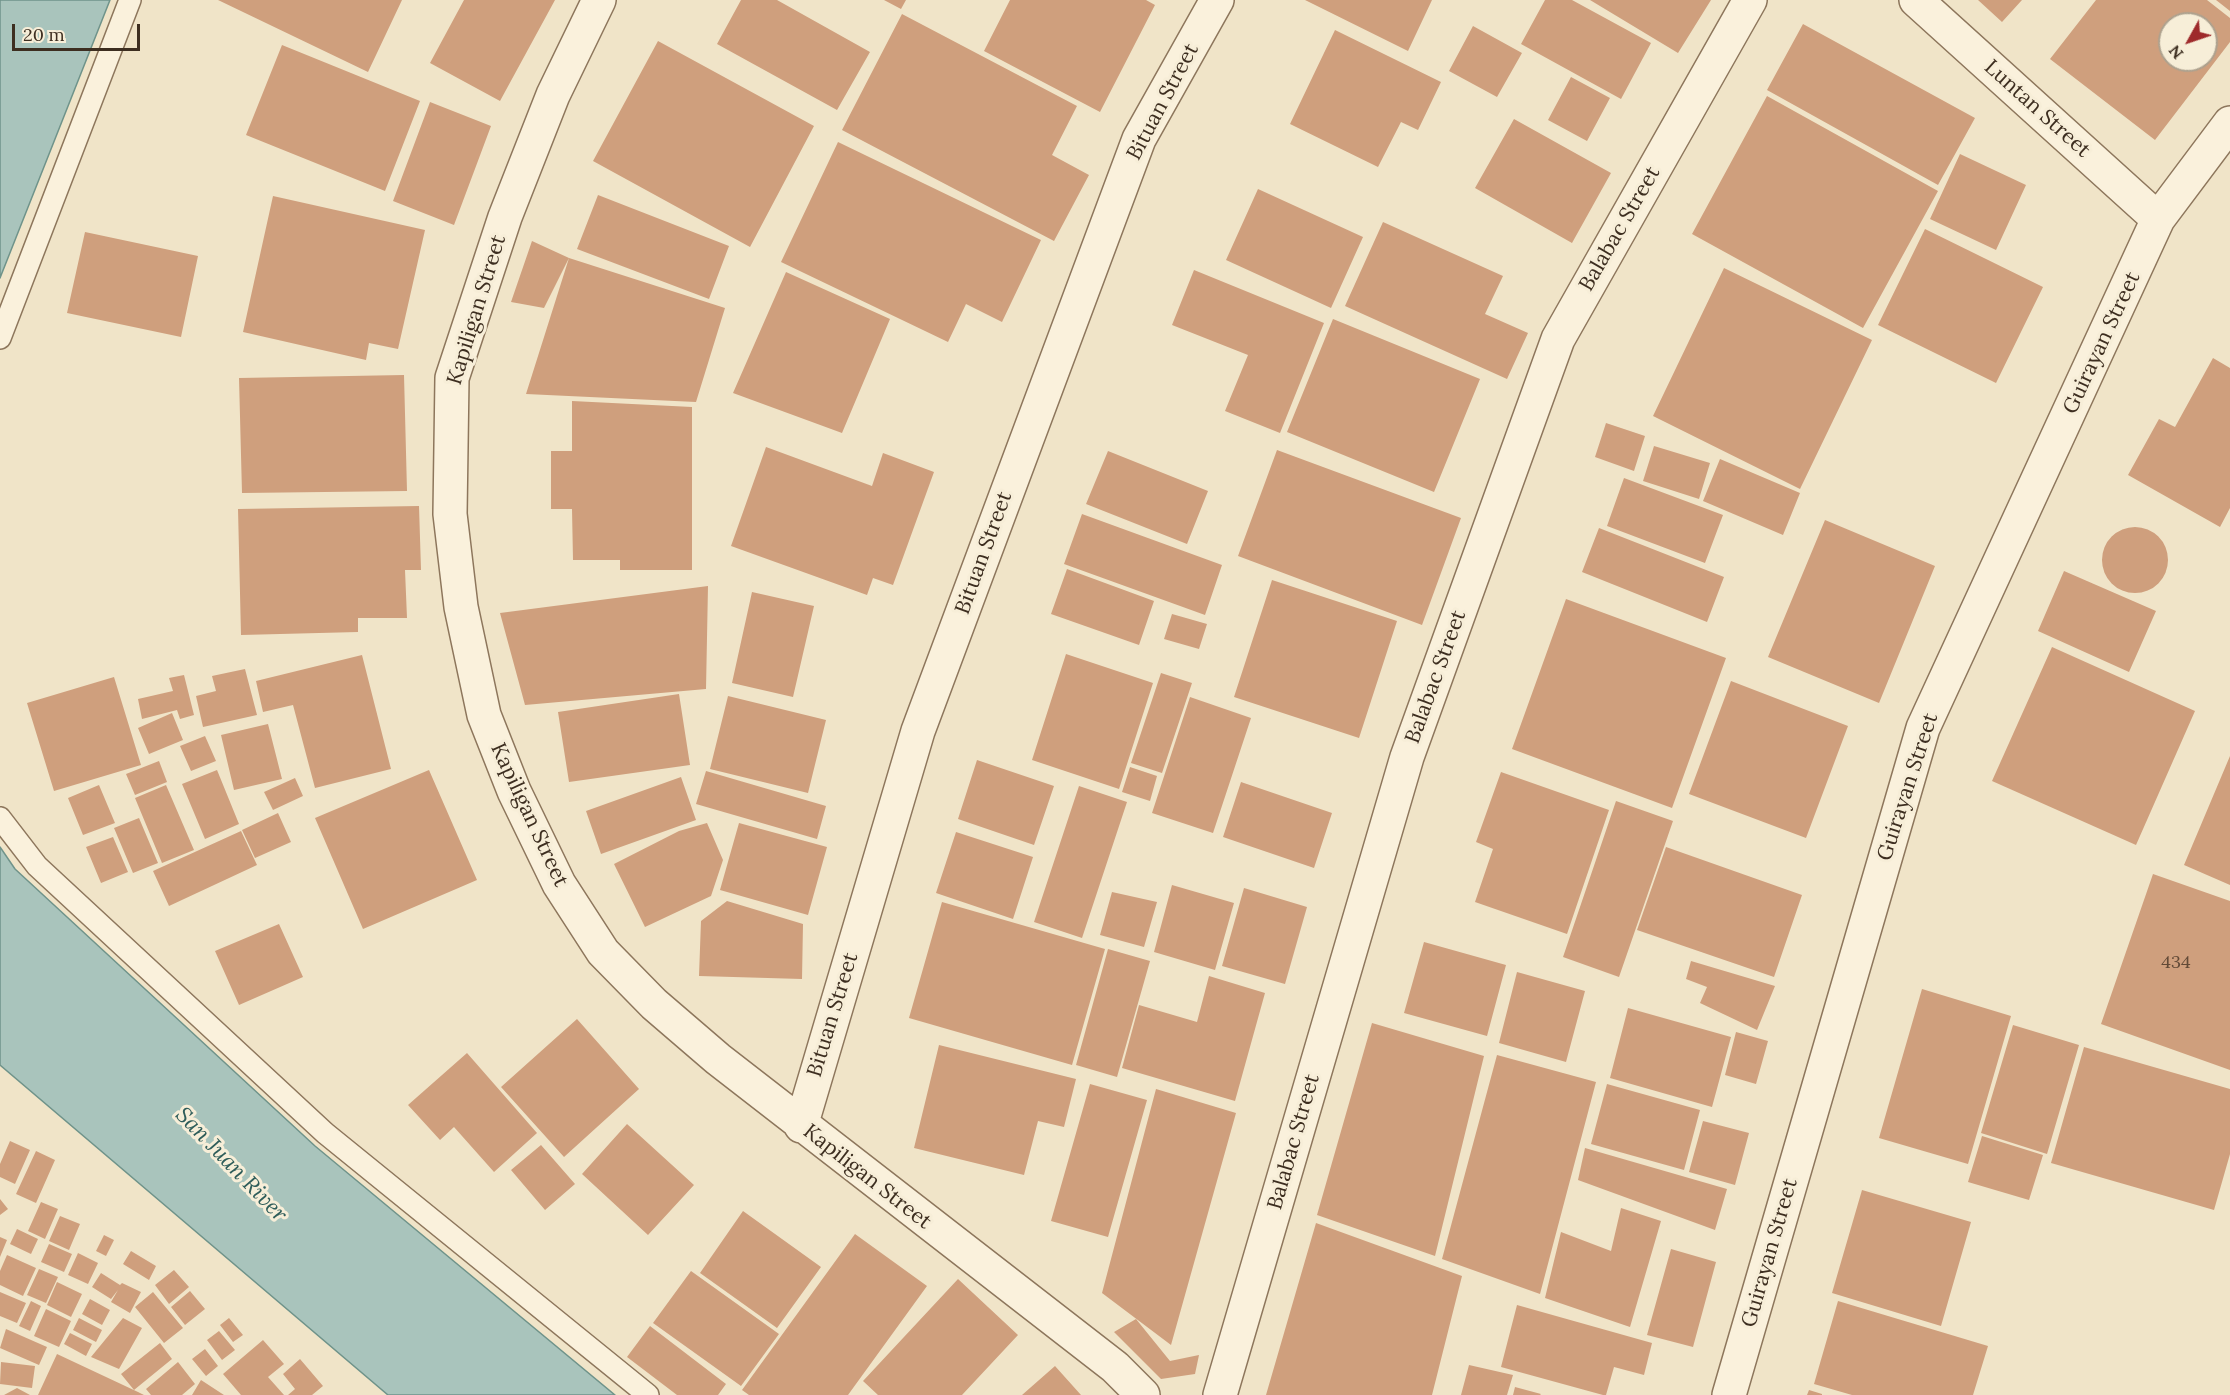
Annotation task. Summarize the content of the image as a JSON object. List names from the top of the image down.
{
  "streets": {
    "street": [
      "Bituan Street",
      "Luntan Street",
      "Balabac Street",
      "Kapiligan Street",
      "Guirayan Street"
    ]
  },
  "crossings": [
    ["Bituan Street", "Kapiligan Street"],
    ["Luntan Street", "Guirayan Street"]
  ],
  "water": ["San Juan River"],
  "house_numbers": ["434"],
  "scale_bar": "20 m",
  "north": "bottom left"
}
